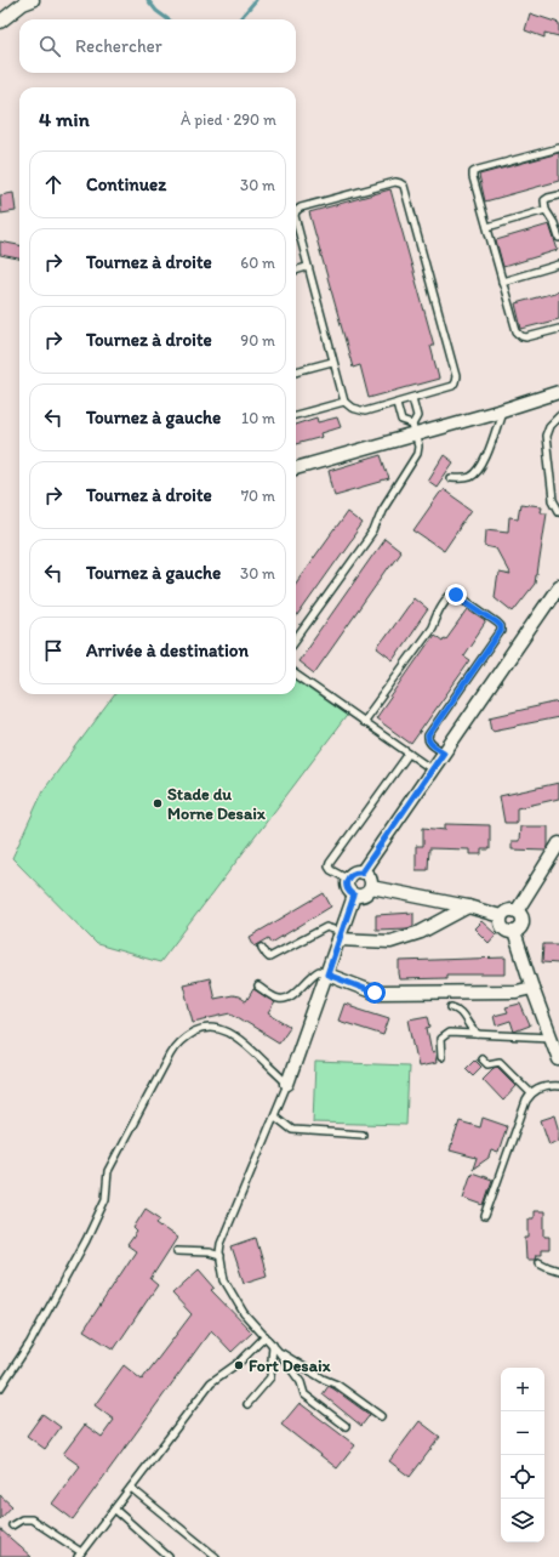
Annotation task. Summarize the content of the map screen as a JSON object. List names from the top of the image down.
{
  "places": ["Stade du Morne Desaix", "Fort Desaix"],
  "page": {
    "search": "Rechercher",
    "heading": ["4 min", "À pied · 290 m"],
    "list": [
      ["Continuez", "30 m"],
      ["Tournez à droite", "60 m"],
      ["Tournez à droite", "90 m"],
      ["Tournez à gauche", "10 m"],
      ["Tournez à droite", "70 m"],
      ["Tournez à gauche", "30 m"],
      "Arrivée à destination"
    ],
    "map_buttons": ["+", "−"]
  }
}
